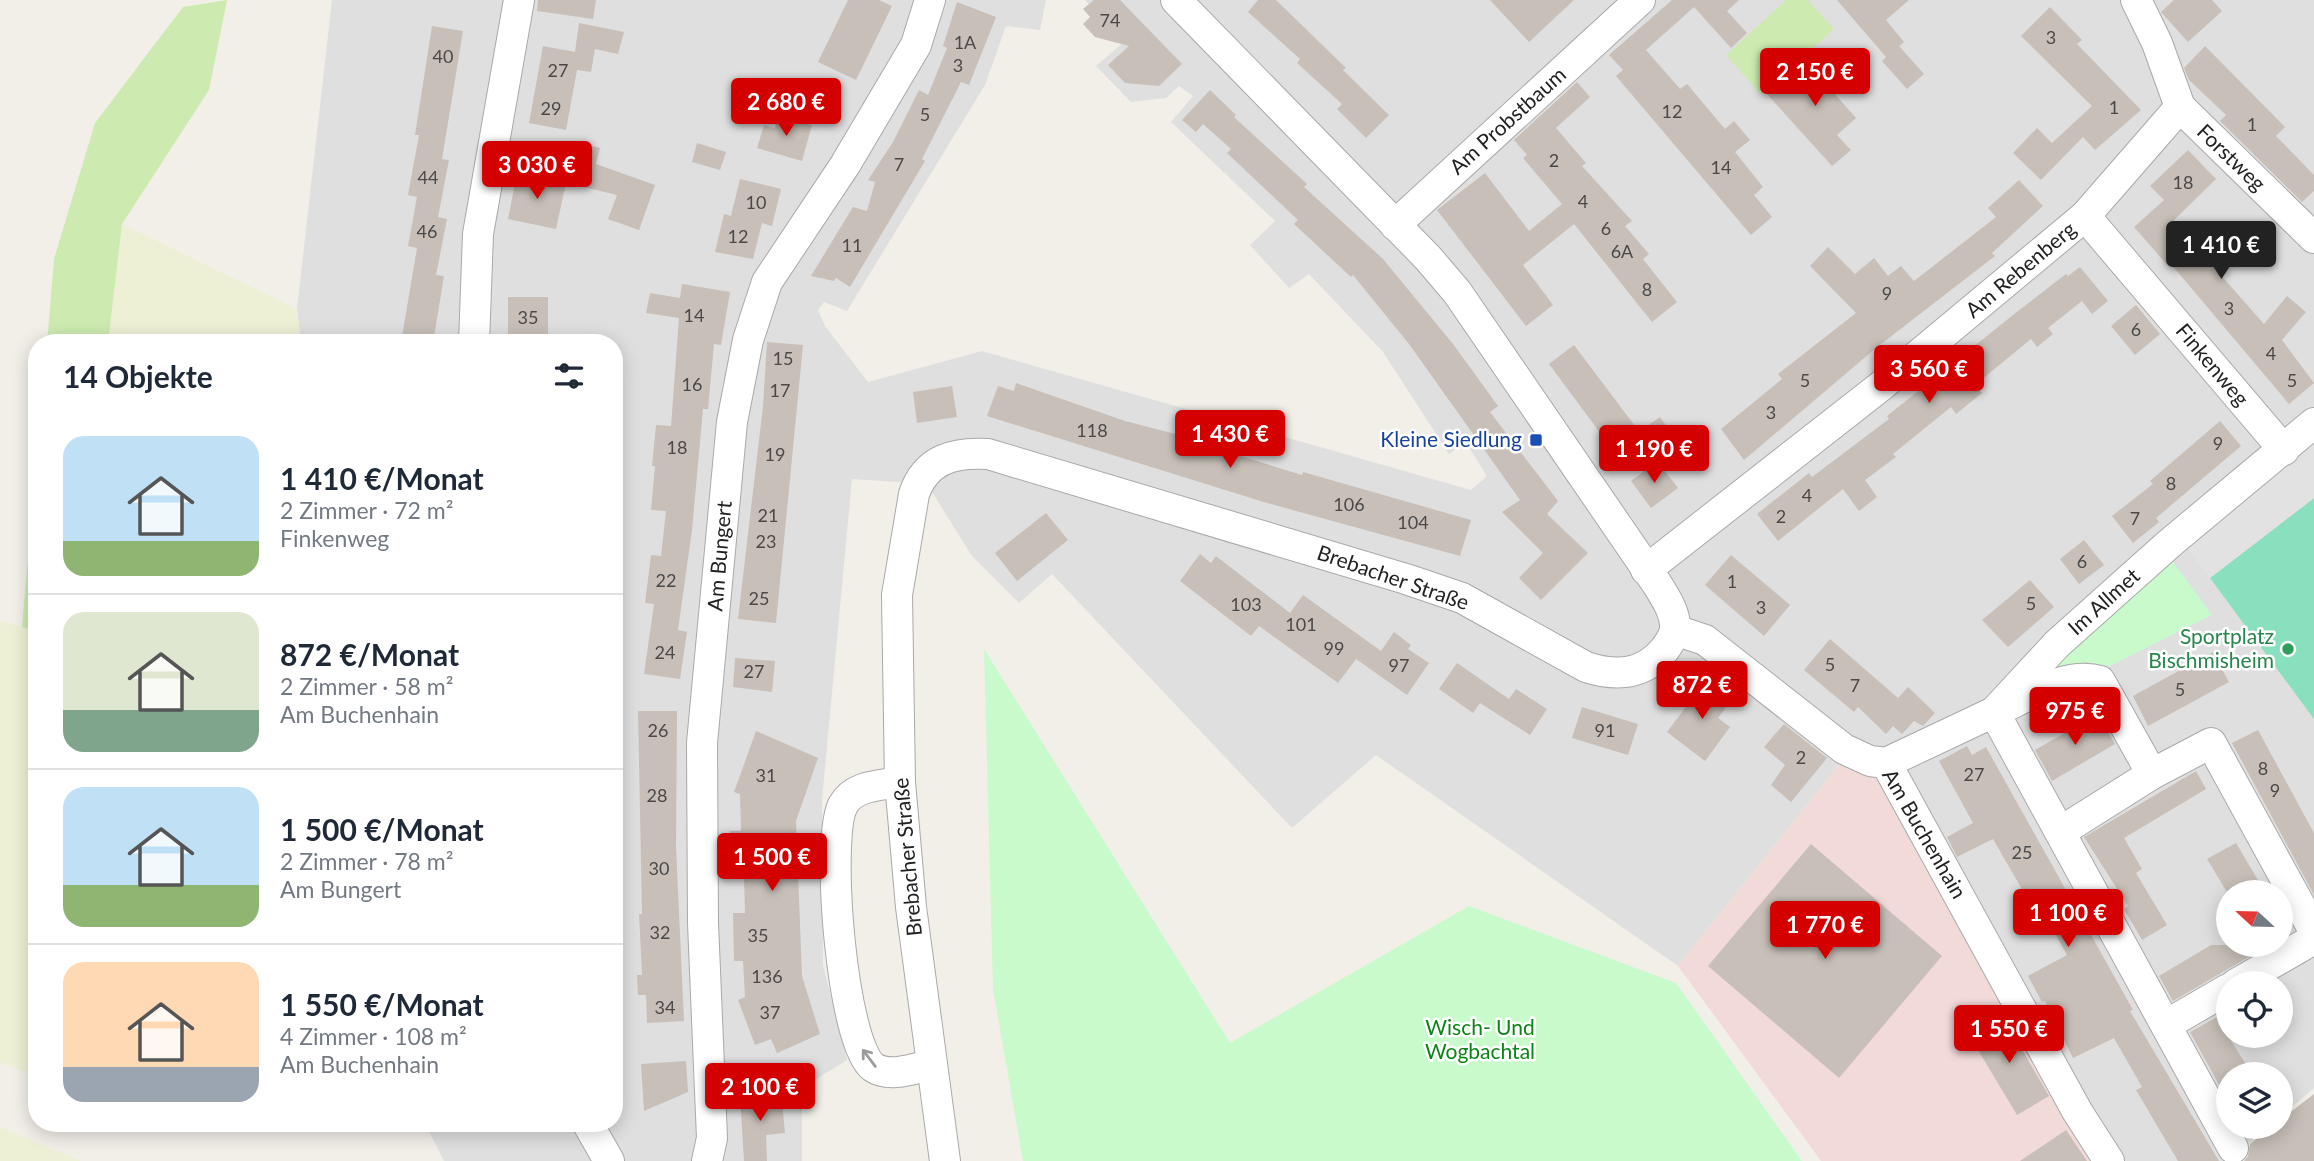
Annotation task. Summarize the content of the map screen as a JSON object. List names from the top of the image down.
{
  "streets": {
    "street": [
      "Am Probstbaum",
      "Forstweg",
      "Am Rebenberg",
      "Finkenweg",
      "Am Bungert",
      "Brebacher Straße",
      "Im Allmet",
      "Am Buchenhain"
    ]
  },
  "crossings": [
    ["Forstweg", "Am Rebenberg"],
    ["Am Rebenberg", "Finkenweg"],
    ["Finkenweg", "Im Allmet"],
    ["Brebacher Straße", "Am Buchenhain"],
    ["Im Allmet", "Am Buchenhain"]
  ],
  "parks": ["Wisch- Und Wogbachtal"],
  "places": {
    "transit": ["Kleine Siedlung"],
    "other": ["Sportplatz Bischmisheim"]
  },
  "house_numbers": [
    "74",
    "3",
    "1A",
    "40",
    "3",
    "27",
    "1",
    "29",
    "12",
    "5",
    "1",
    "2",
    "7",
    "14",
    "44",
    "18",
    "4",
    "10",
    "6",
    "46",
    "12",
    "11",
    "6A",
    "8",
    "9",
    "3",
    "14",
    "35",
    "6",
    "4",
    "15",
    "5",
    "5",
    "16",
    "17",
    "3",
    "118",
    "9",
    "18",
    "19",
    "8",
    "4",
    "106",
    "21",
    "2",
    "7",
    "104",
    "23",
    "6",
    "22",
    "1",
    "25",
    "5",
    "103",
    "3",
    "101",
    "99",
    "24",
    "5",
    "97",
    "27",
    "7",
    "5",
    "26",
    "91",
    "2",
    "8",
    "27",
    "31",
    "9",
    "28",
    "25",
    "30",
    "32",
    "35",
    "136",
    "34",
    "37"
  ],
  "north": "left",
  "page": {
    "price": [
      "2 150 €",
      "2 680 €",
      "3 030 €",
      "1 410 €",
      "3 560 €",
      "1 430 €",
      "1 190 €",
      "872 €",
      "975 €",
      "1 500 €",
      "1 100 €",
      "1 770 €",
      "1 550 €",
      "2 100 €"
    ],
    "heading": "14 Objekte",
    "list": [
      {
        "name": "1 410 €/Monat",
        "note": "2 Zimmer · 72 m² · Finkenweg"
      },
      {
        "name": "872 €/Monat",
        "note": "2 Zimmer · 58 m² · Am Buchenhain"
      },
      {
        "name": "1 500 €/Monat",
        "note": "2 Zimmer · 78 m² · Am Bungert"
      },
      {
        "name": "1 550 €/Monat",
        "note": "4 Zimmer · 108 m² · Am Buchenhain"
      }
    ]
  }
}
